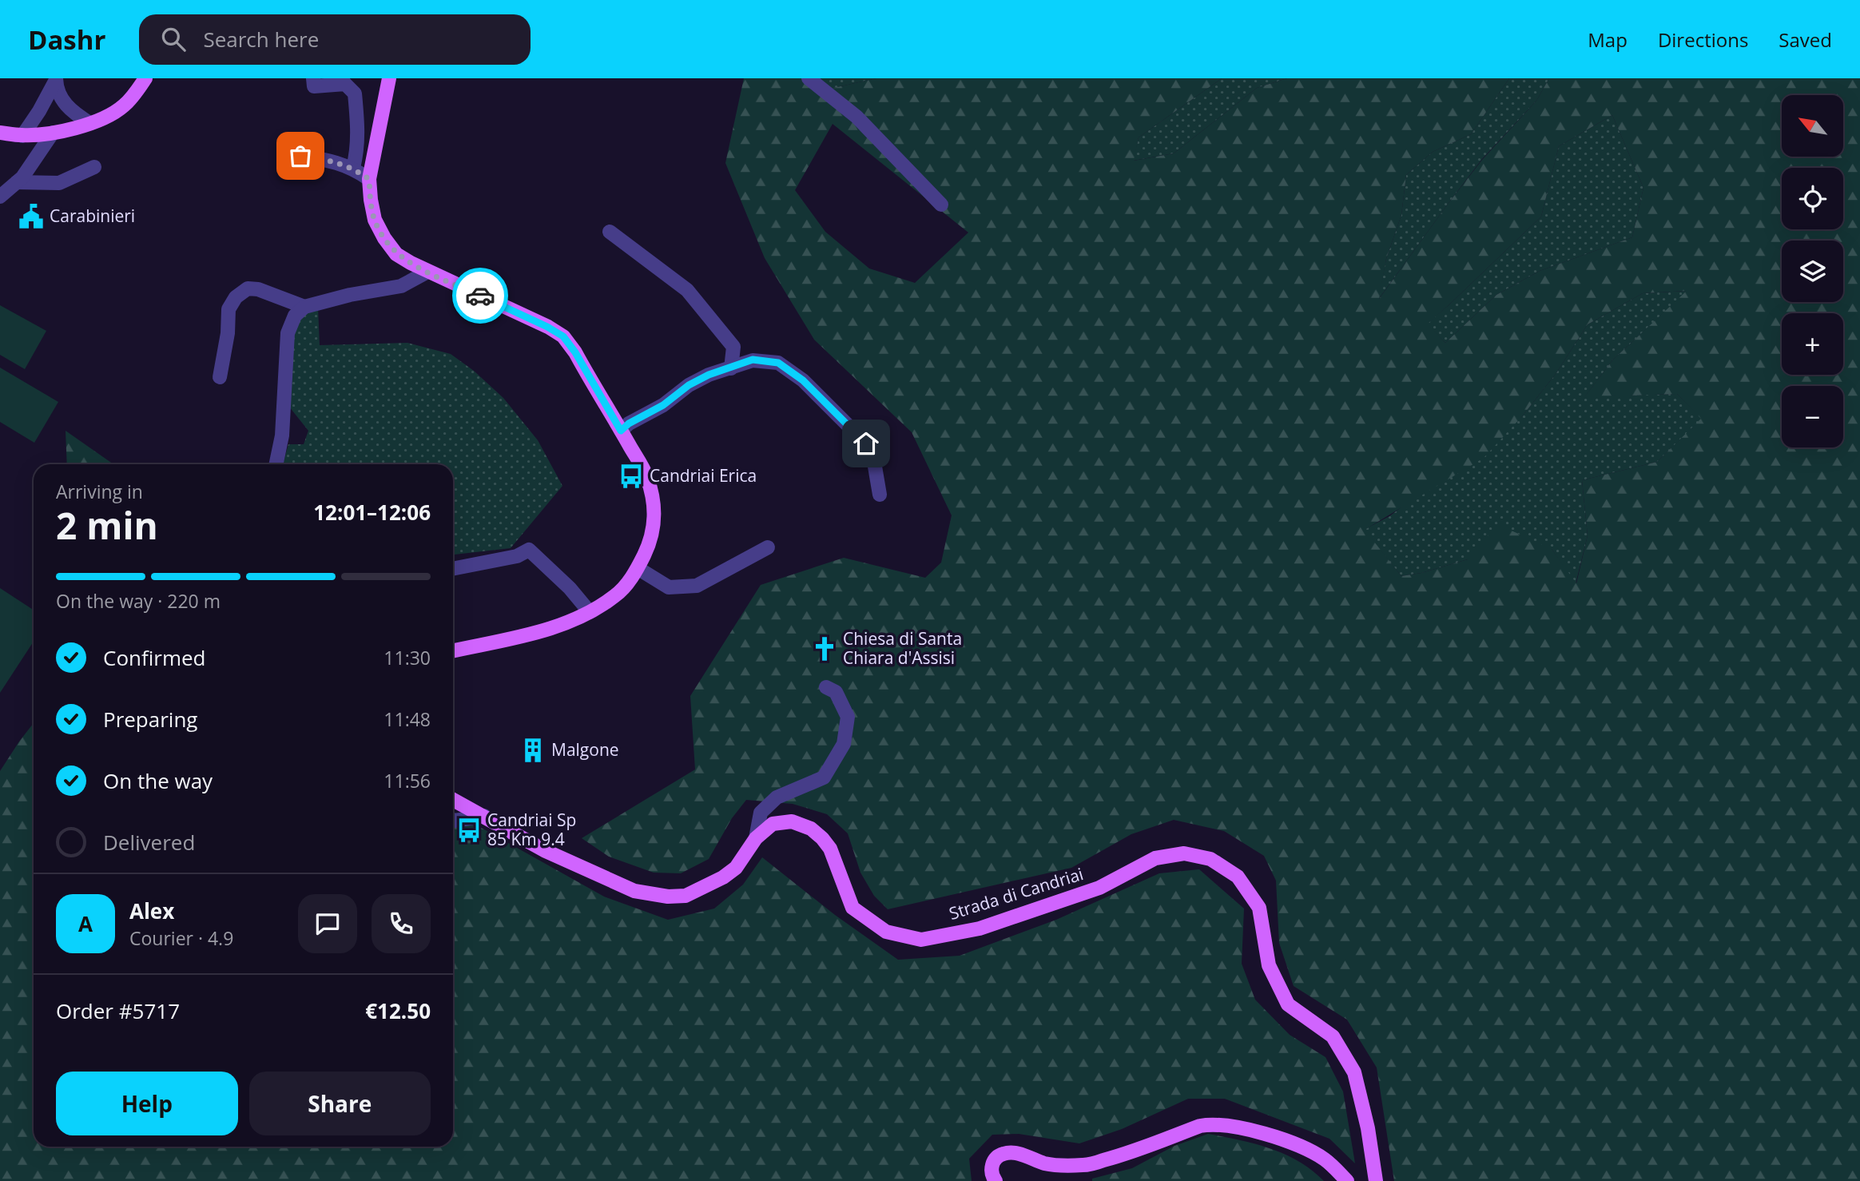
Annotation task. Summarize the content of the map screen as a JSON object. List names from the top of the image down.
{
  "streets": {
    "main road": ["Strada di Candriai"]
  },
  "places": {
    "public building": ["Carabinieri"],
    "bus stop": ["Candriai Erica", "Candriai Sp 85 Km 9.4"],
    "church": ["Chiesa di Santa Chiara d'Assisi"],
    "building": ["Malgone"]
  },
  "north": "top left",
  "page": {
    "header": "Dashr",
    "search": "Search here",
    "nav": ["Map", "Directions", "Saved"],
    "map_buttons": ["+", "−"],
    "heading": ["2 min", "Arriving in", "12:01–12:06"],
    "panel": [
      "Alex",
      "Courier · 4.9",
      "Order #5717",
      "€12.50"
    ],
    "bar": "On the way · 220 m",
    "list": [
      ["Confirmed", "11:30"],
      ["Preparing", "11:48"],
      ["On the way", "11:56"],
      "Delivered"
    ],
    "round": "A",
    "buttons": ["Help", "Share"]
  }
}
